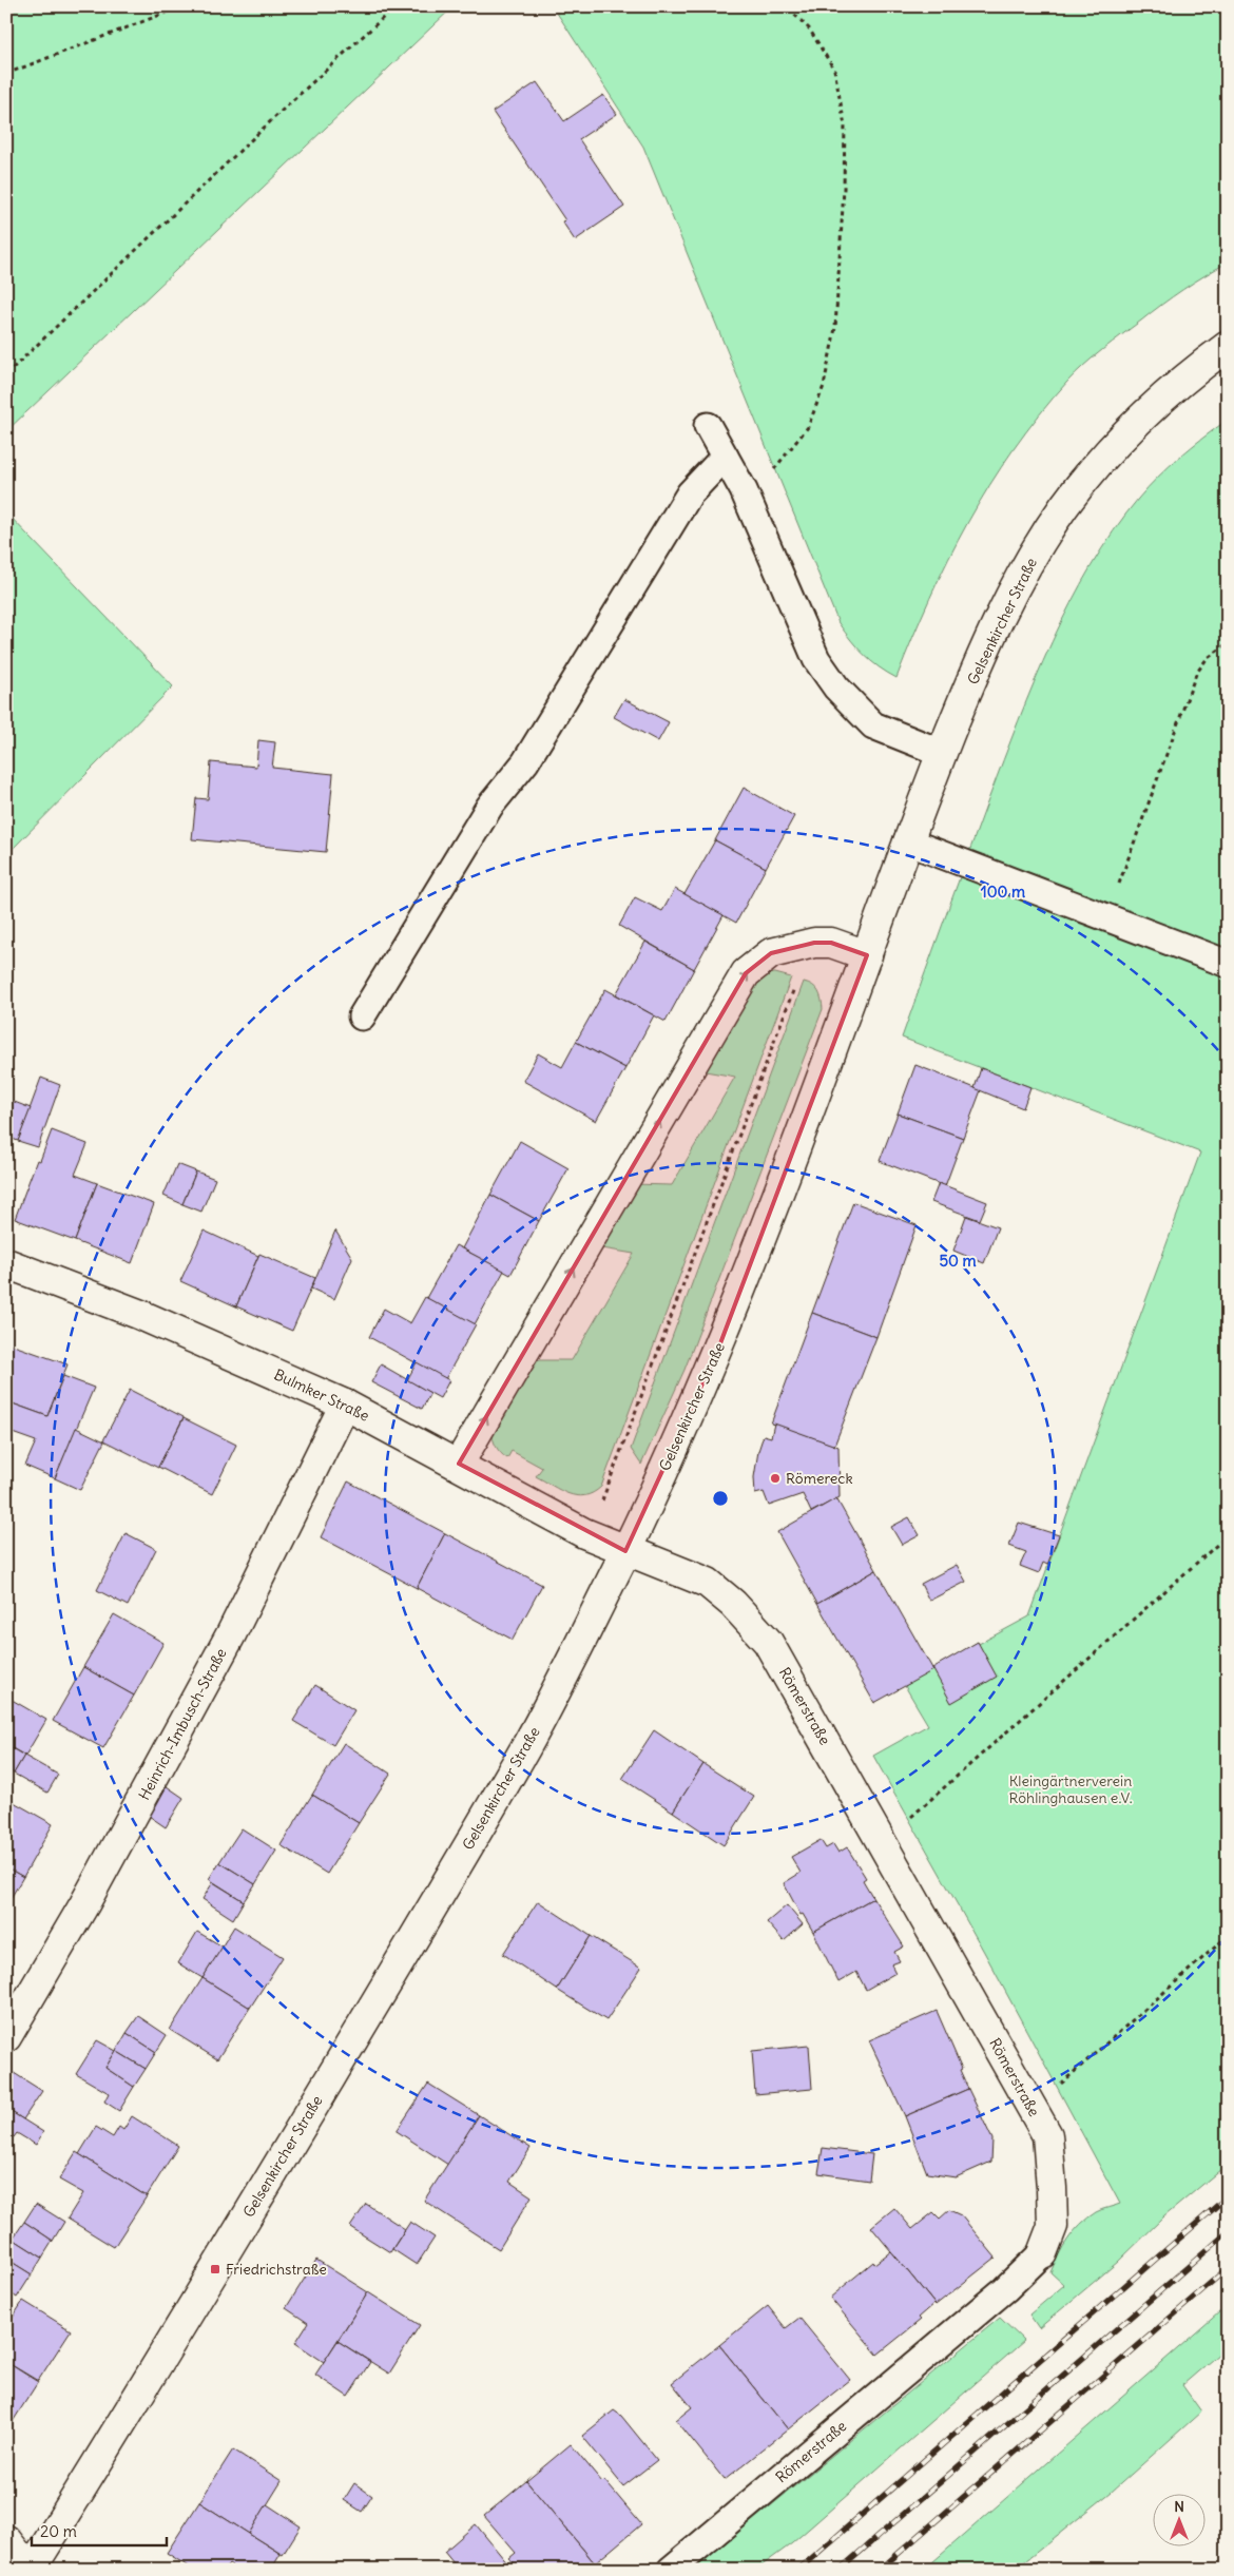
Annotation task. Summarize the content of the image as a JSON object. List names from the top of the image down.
{
  "streets": {
    "street": [
      "Gelsenkircher Straße",
      "Bulmker Straße",
      "Römerstraße",
      "Heinrich-Imbusch-Straße"
    ]
  },
  "crossings": [
    ["Gelsenkircher Straße", "Bulmker Straße"],
    ["Gelsenkircher Straße", "Römerstraße"],
    ["Bulmker Straße", "Römerstraße"],
    ["Bulmker Straße", "Heinrich-Imbusch-Straße"]
  ],
  "parks": ["Kleingärtnerverein Röhlinghausen e.V."],
  "places": {
    "other": ["Römereck"],
    "transit": ["Friedrichstraße"]
  },
  "scale_bar": "20 m",
  "north": "top",
  "rings": ["100 m", "50 m"]
}
